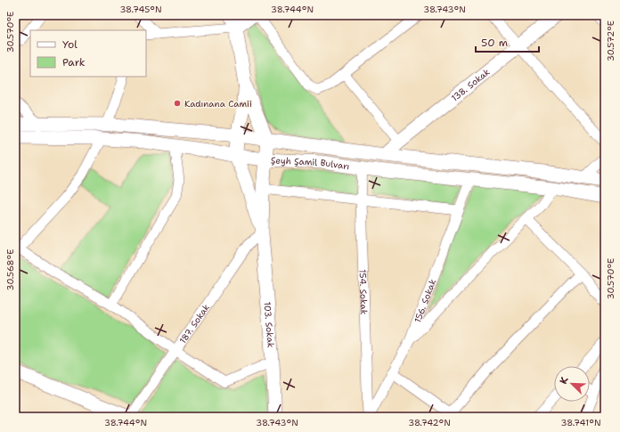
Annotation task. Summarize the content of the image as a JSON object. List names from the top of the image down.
{
  "streets": {
    "main road": ["138. Sokak", "Şeyh Şamil Bulvarı", "103. Sokak"],
    "street": ["154. Sokak", "156. Sokak", "187. Sokak"]
  },
  "crossings": [
    ["138. Sokak", "Şeyh Şamil Bulvarı"],
    ["Şeyh Şamil Bulvarı", "154. Sokak"],
    ["Şeyh Şamil Bulvarı", "156. Sokak"],
    ["Şeyh Şamil Bulvarı", "103. Sokak"],
    ["154. Sokak", "156. Sokak"],
    ["187. Sokak", "103. Sokak"]
  ],
  "places": ["Kadınana Camii"],
  "legend": ["Yol", "Park"],
  "scale_bar": "50 m",
  "north": "top left",
  "coordinates": [
    "38.745°N",
    "38.744°N",
    "38.743°N",
    "30.570°E",
    "30.572°E",
    "30.568°E",
    "38.742°N",
    "38.741°N"
  ]
}
